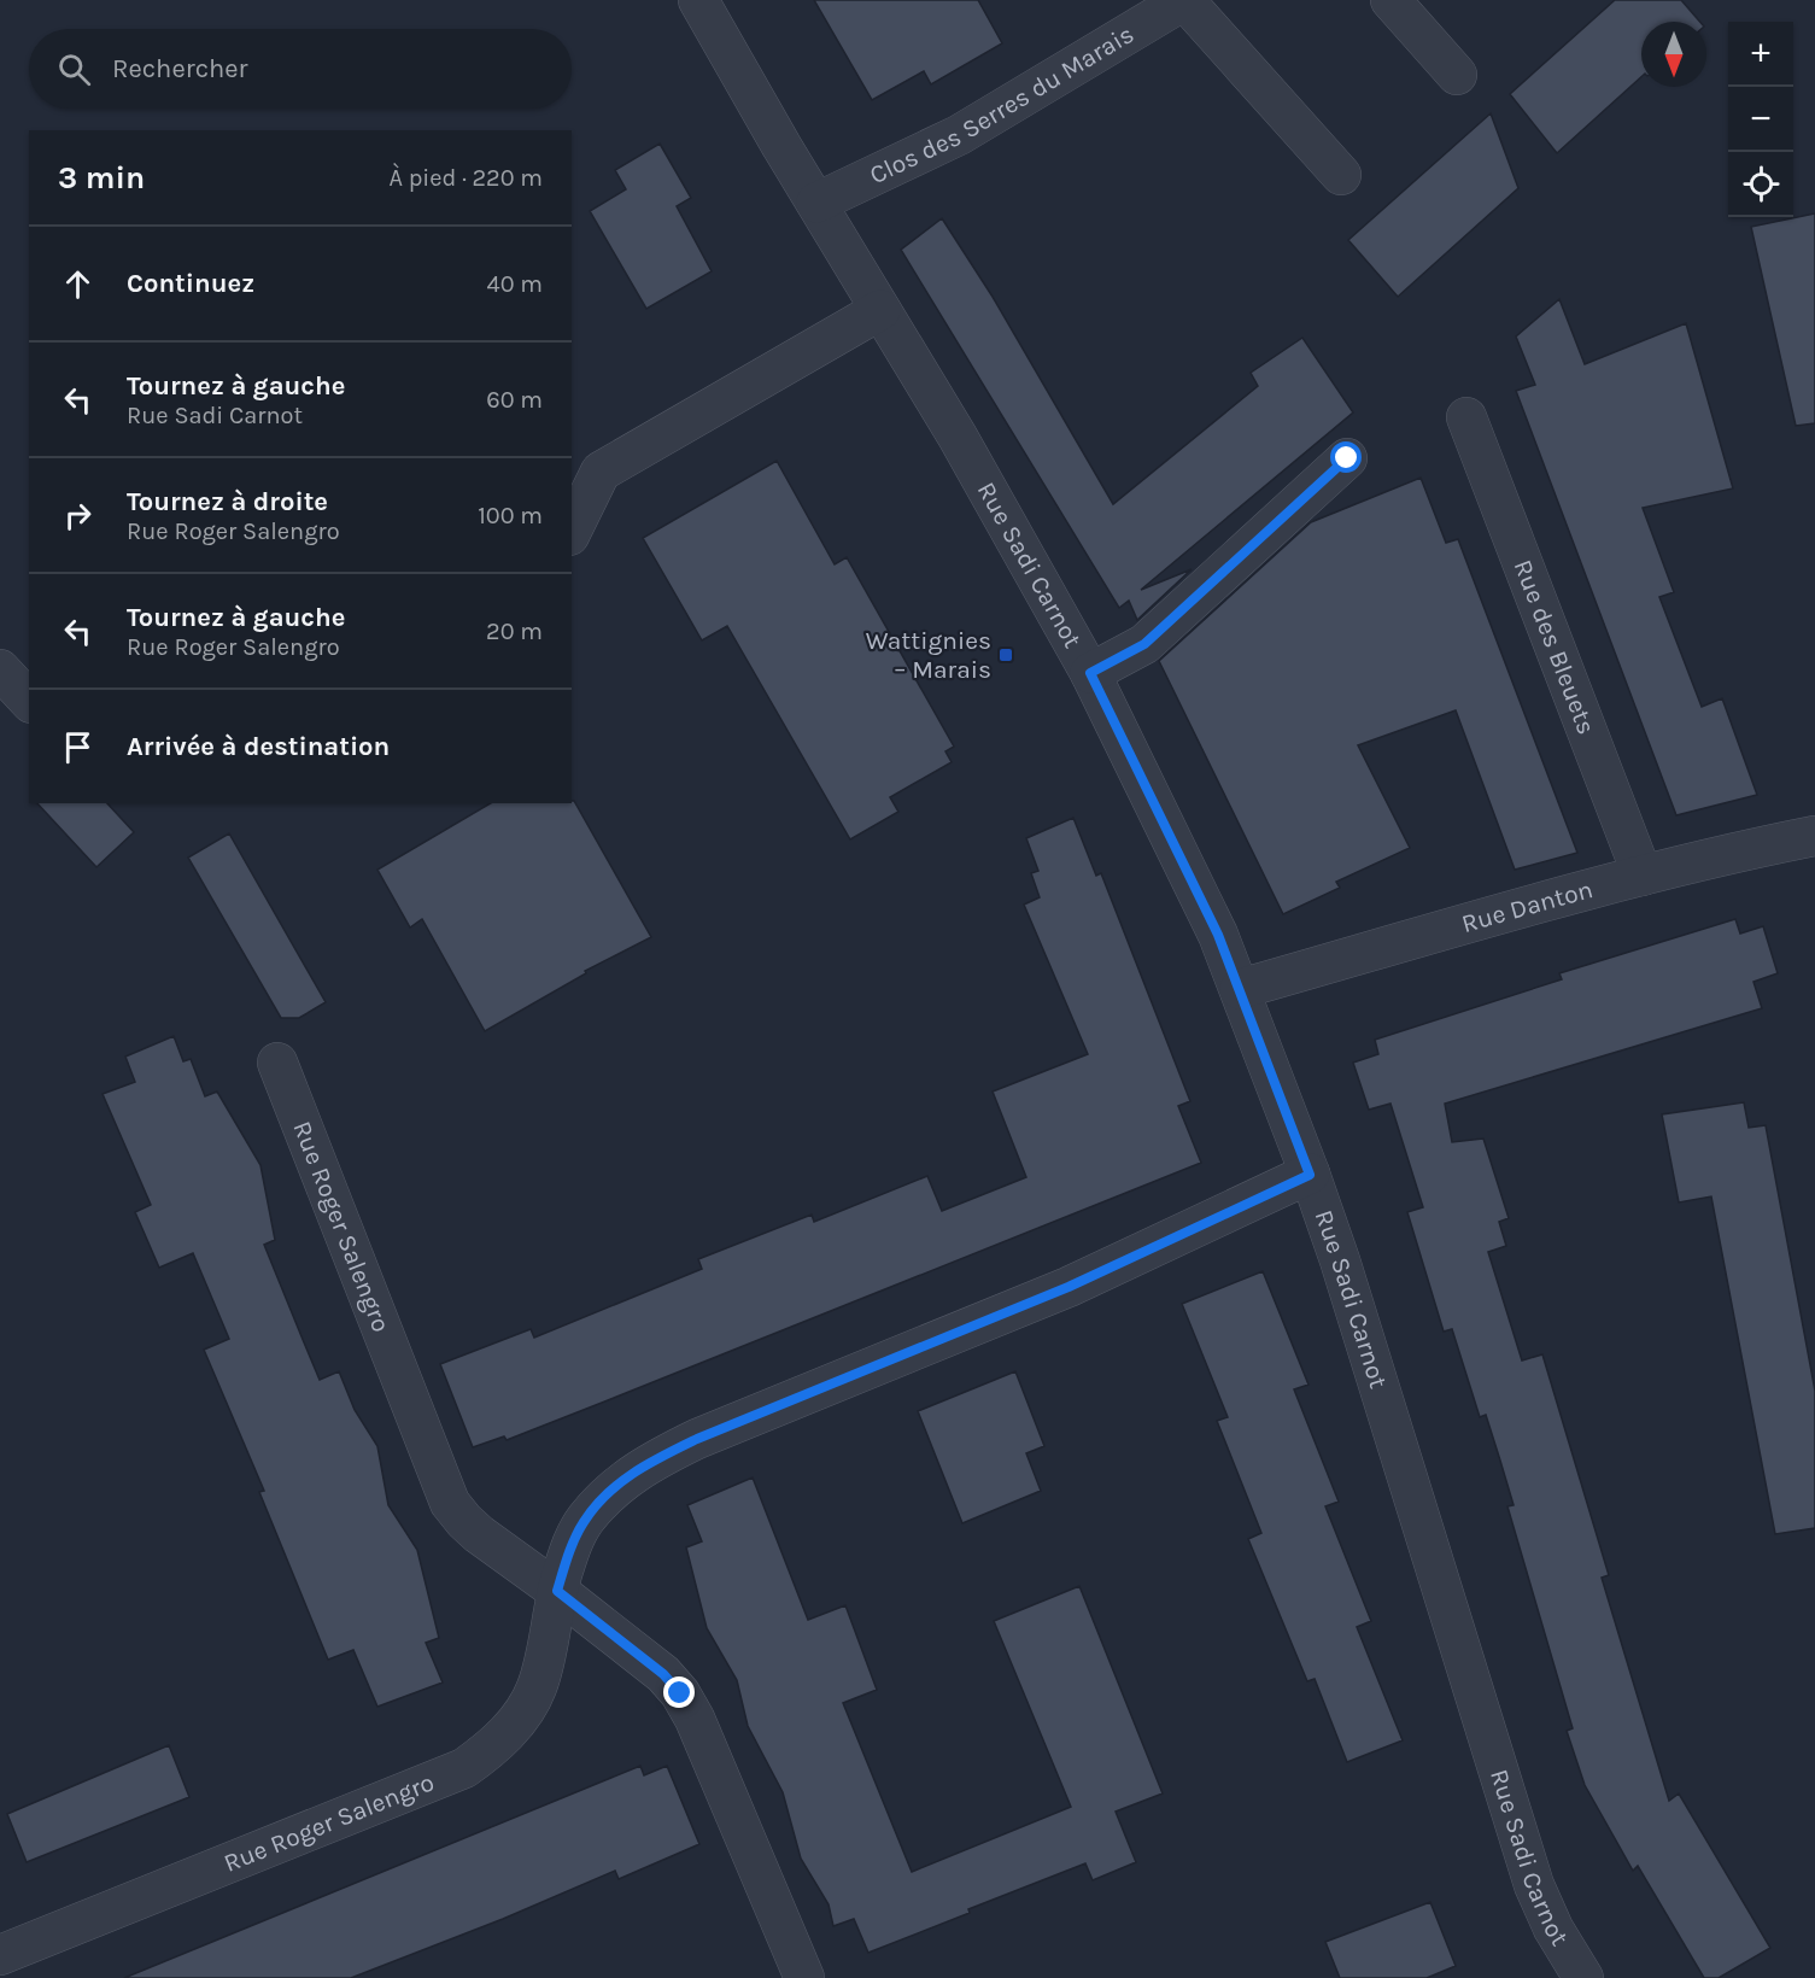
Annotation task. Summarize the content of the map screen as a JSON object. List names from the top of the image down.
{
  "streets": {
    "street": [
      "Clos des Serres du Marais",
      "Rue Sadi Carnot",
      "Rue des Bleuets",
      "Rue Danton",
      "Rue Roger Salengro"
    ]
  },
  "crossings": [
    ["Clos des Serres du Marais", "Rue Sadi Carnot"],
    ["Rue Sadi Carnot", "Rue Danton"],
    ["Rue Sadi Carnot", "Rue Roger Salengro"],
    ["Rue des Bleuets", "Rue Danton"]
  ],
  "places": {
    "transit": ["Wattignies – Marais"]
  },
  "north": "bottom",
  "page": {
    "map_buttons": ["+", "−"],
    "search": "Rechercher",
    "heading": ["3 min", "À pied · 220 m"],
    "list": [
      ["Continuez", "40 m"],
      ["Tournez à gauche", "Rue Sadi Carnot", "60 m"],
      ["Tournez à droite", "Rue Roger Salengro", "100 m"],
      ["Tournez à gauche", "Rue Roger Salengro", "20 m"],
      "Arrivée à destination"
    ]
  }
}
